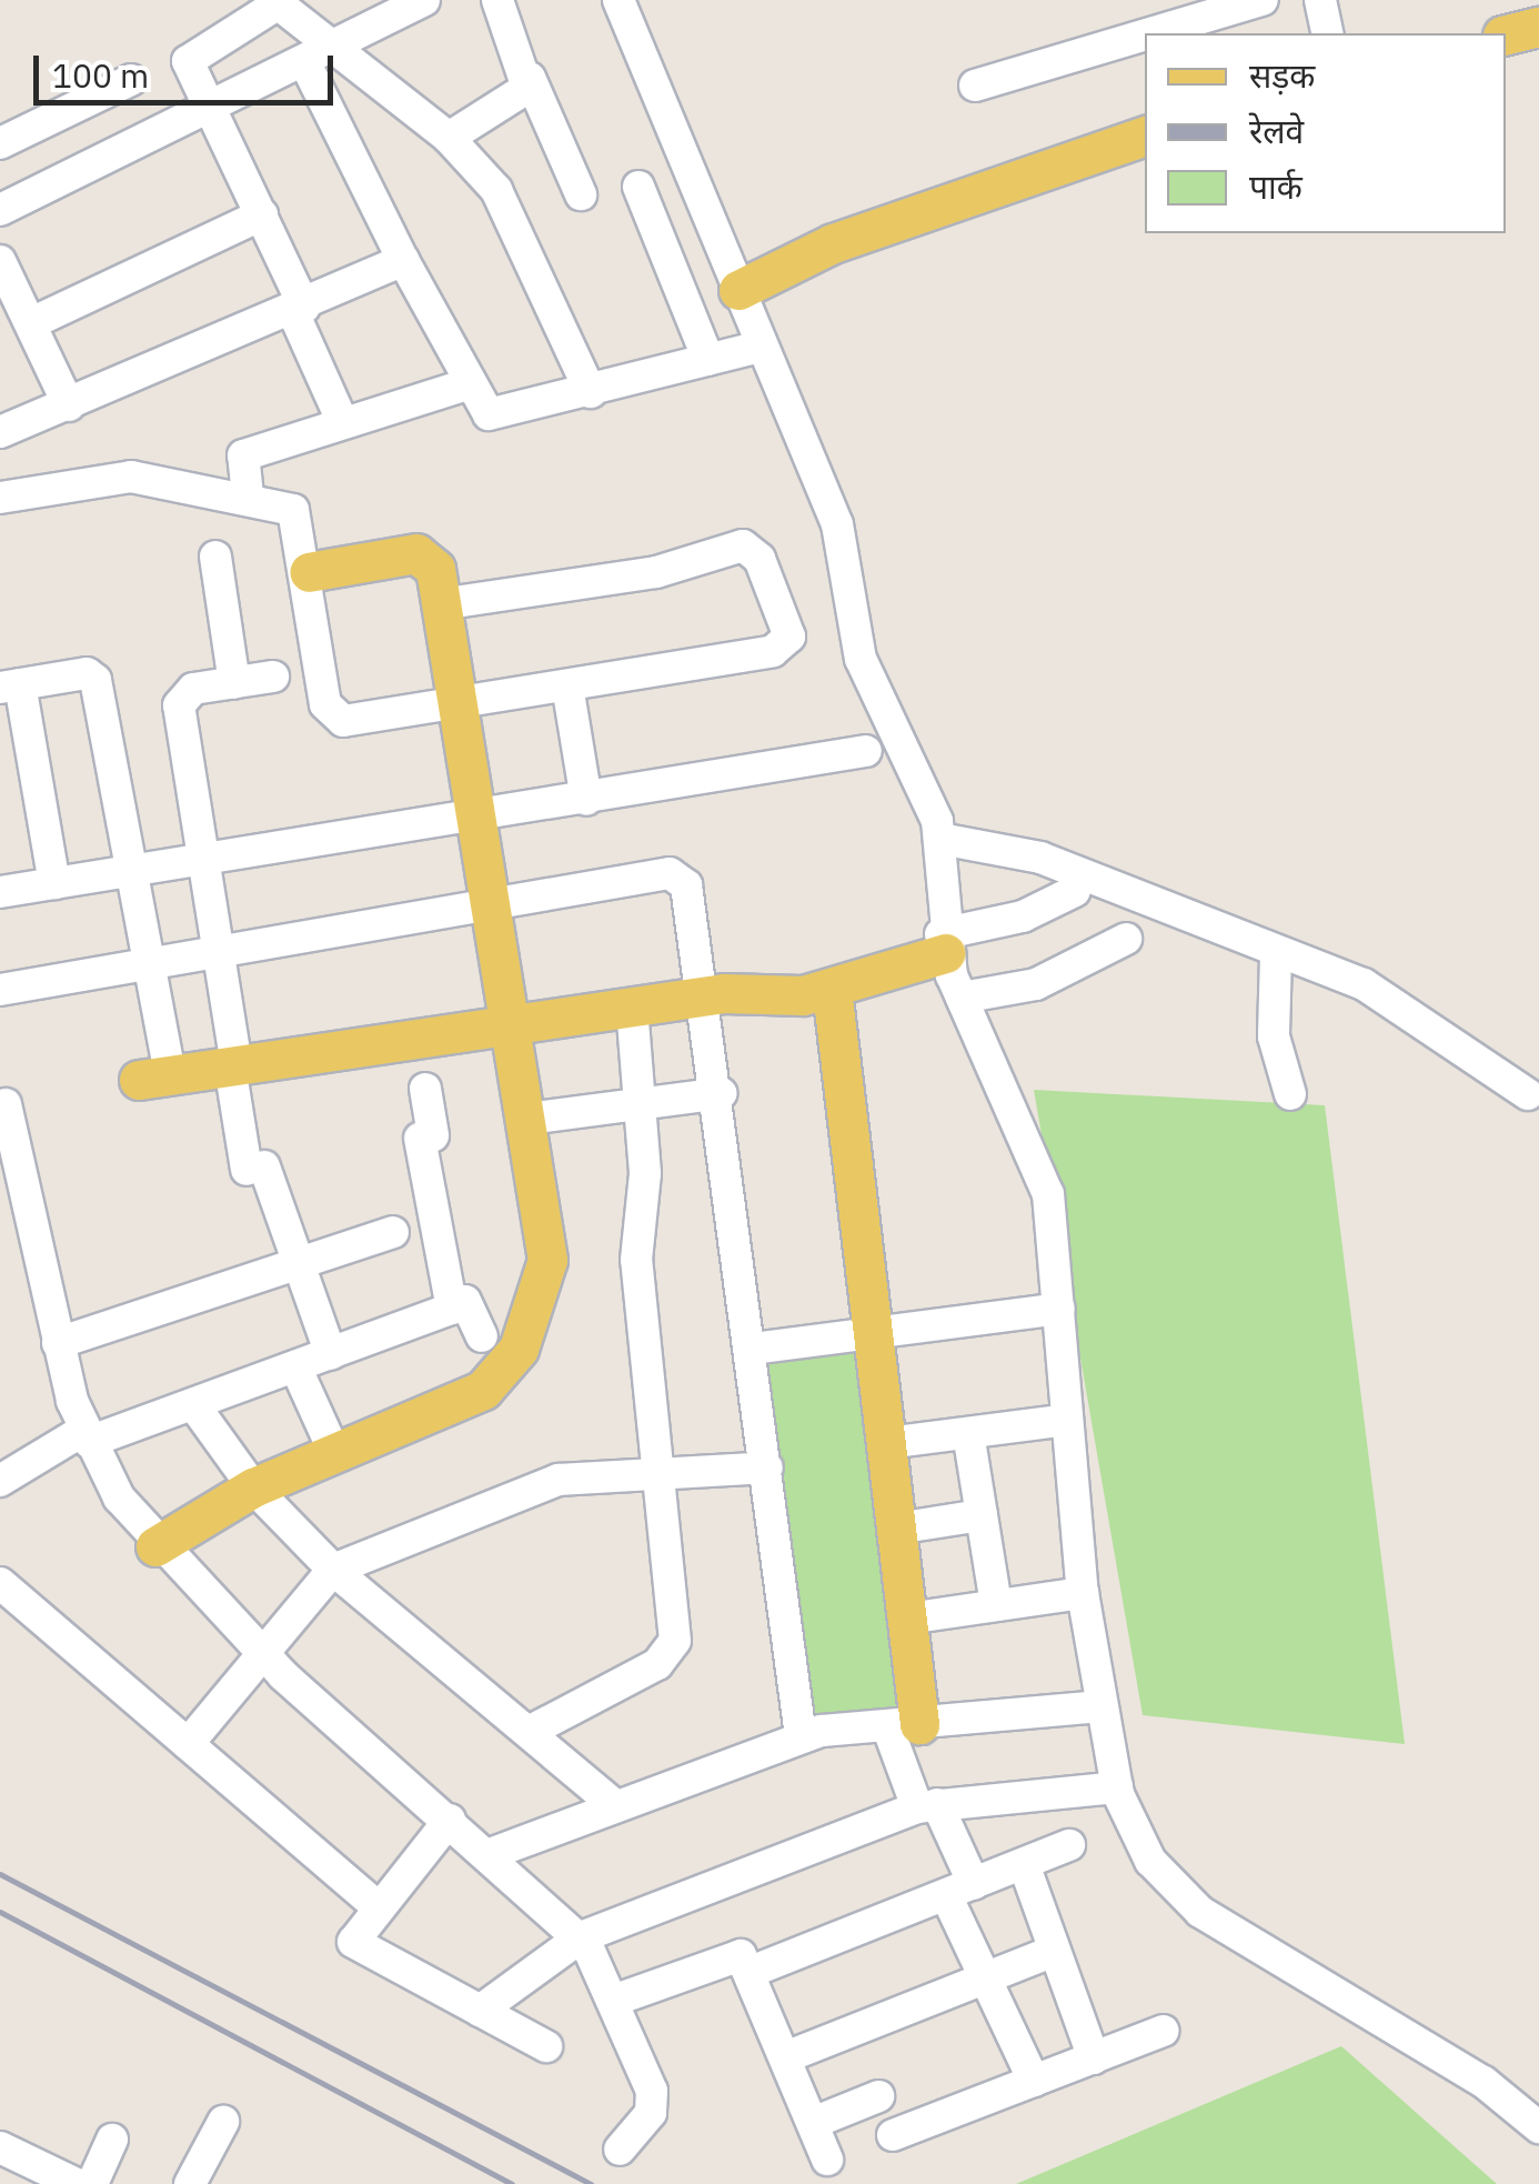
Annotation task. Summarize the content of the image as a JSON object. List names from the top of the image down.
{
  "legend": ["सड़क", "रेलवे", "पार्क"],
  "scale_bar": "100 m"
}
